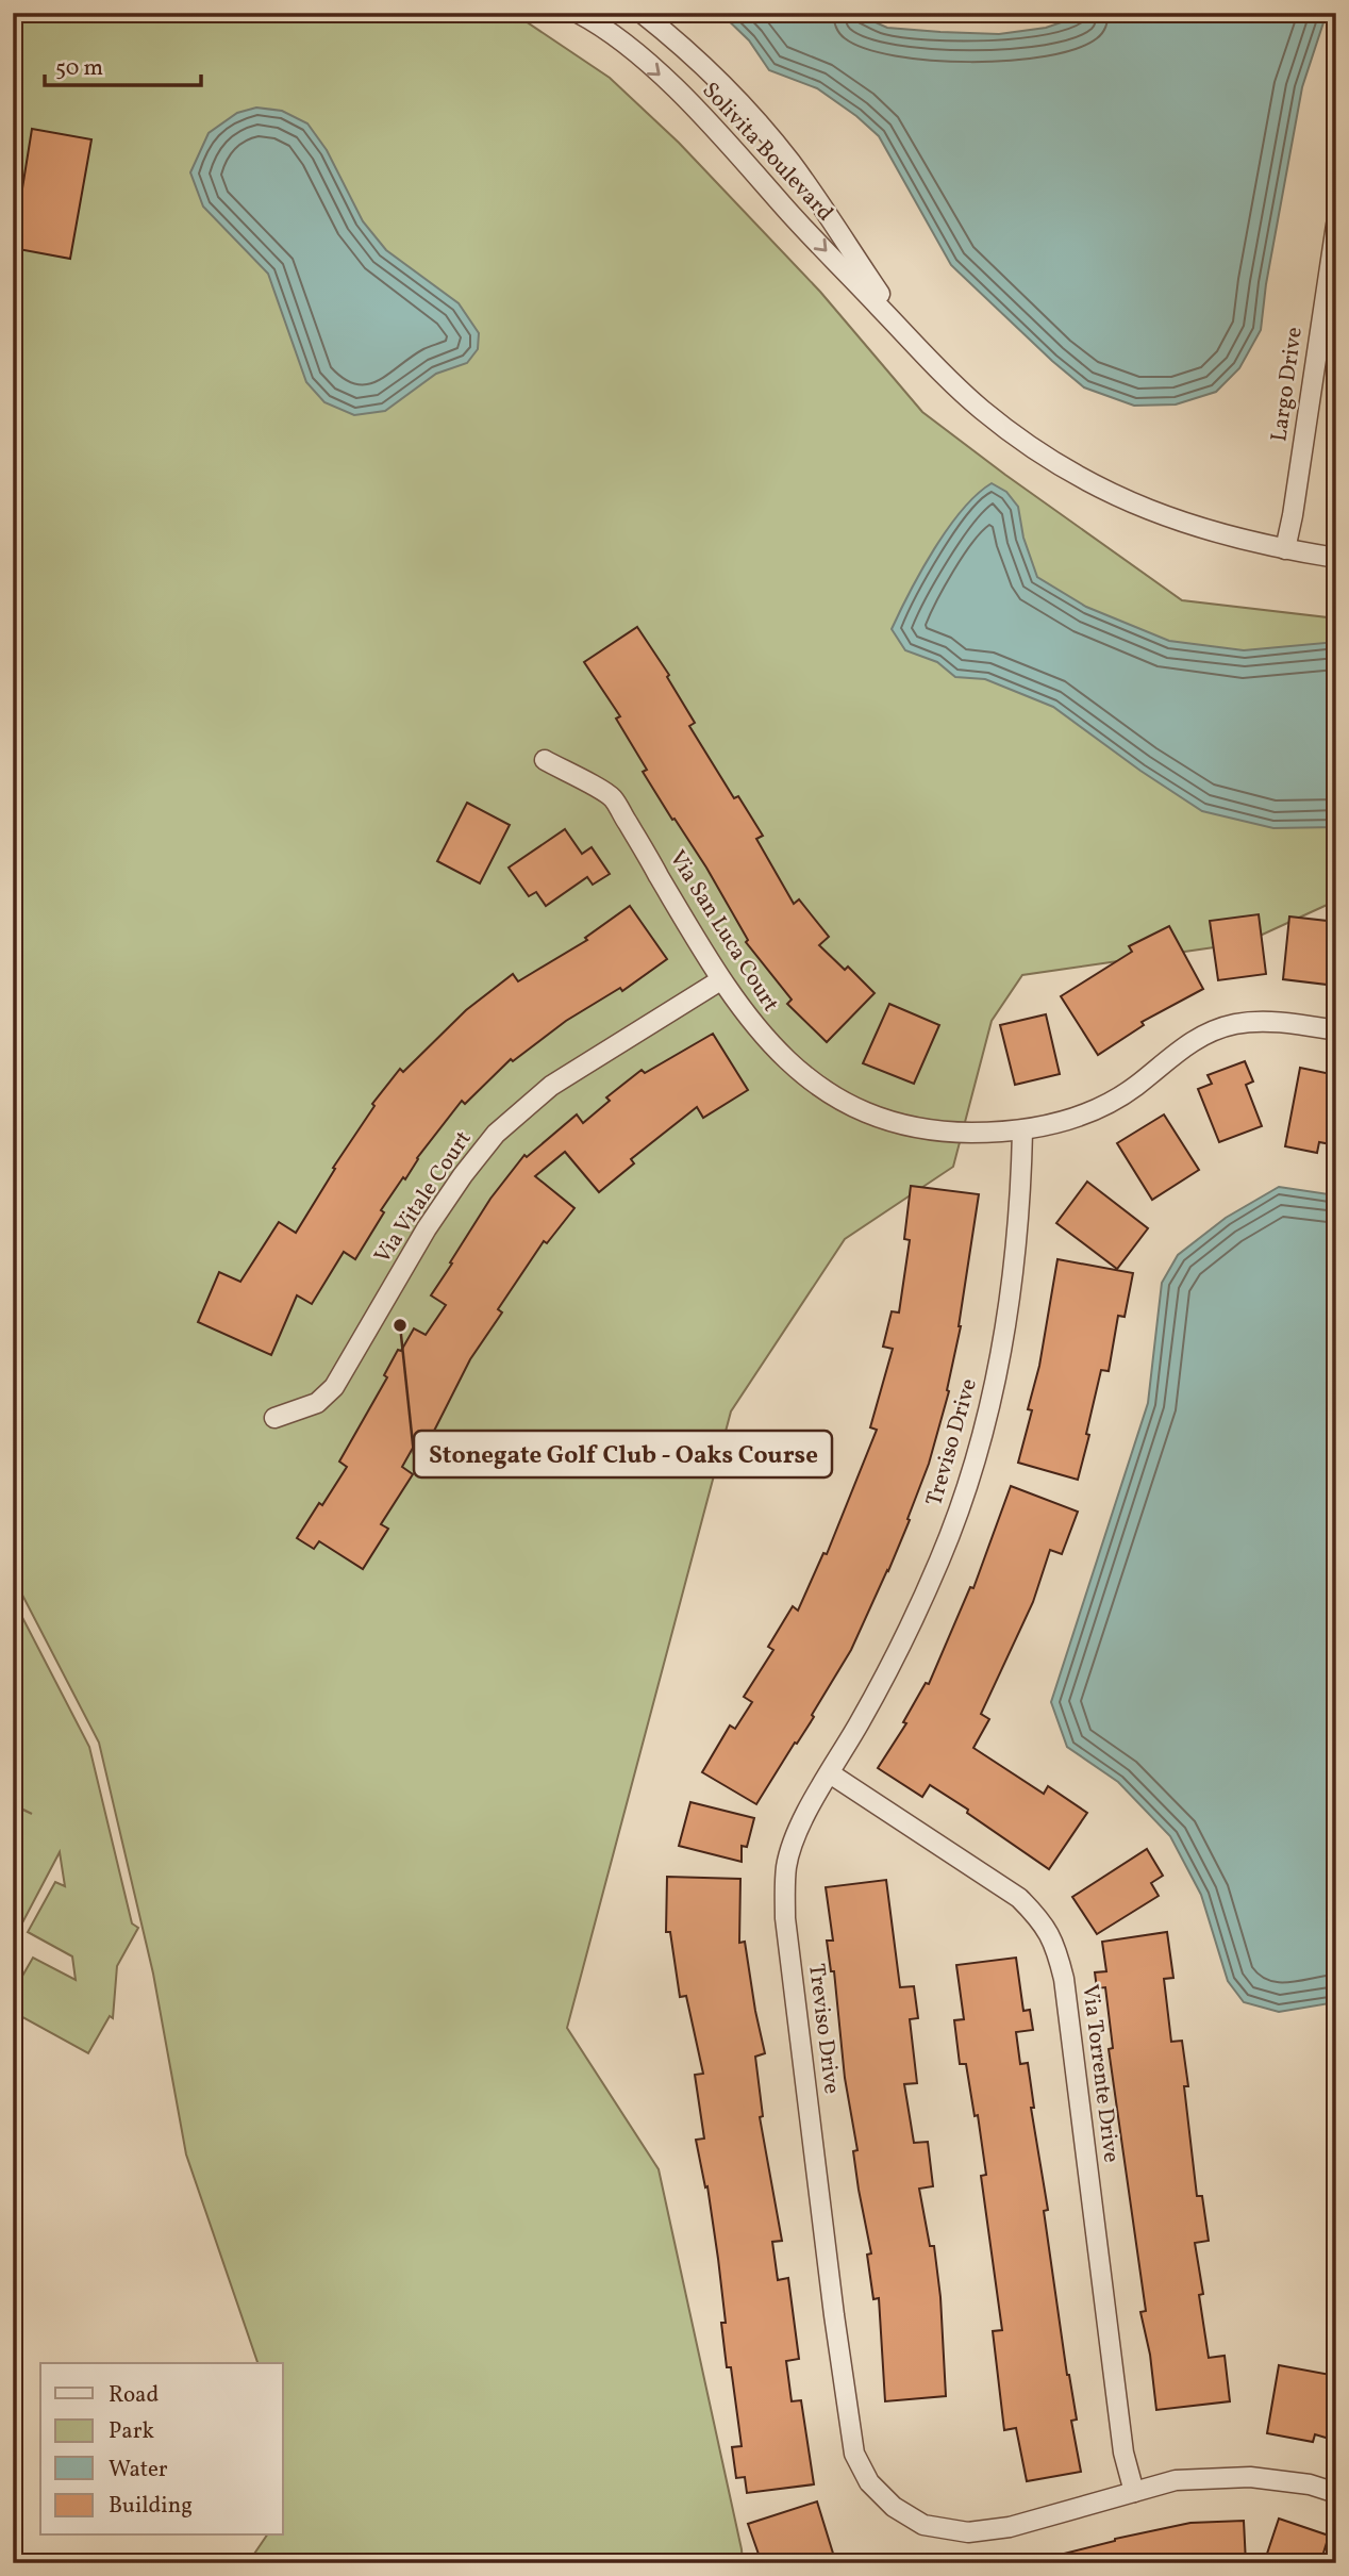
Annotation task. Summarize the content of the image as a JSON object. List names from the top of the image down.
{
  "streets": {
    "street": [
      "Solivita Boulevard",
      "Largo Drive",
      "Via San Luca Court",
      "Via Vitale Court",
      "Treviso Drive",
      "Via Torrente Drive"
    ]
  },
  "crossings": [
    ["Solivita Boulevard", "Largo Drive"],
    ["Via San Luca Court", "Via Vitale Court"],
    ["Via San Luca Court", "Treviso Drive"],
    ["Treviso Drive", "Via Torrente Drive"]
  ],
  "places": ["Stonegate Golf Club - Oaks Course"],
  "legend": [
    "Road",
    "Park",
    "Water",
    "Building"
  ],
  "scale_bar": "50 m"
}
